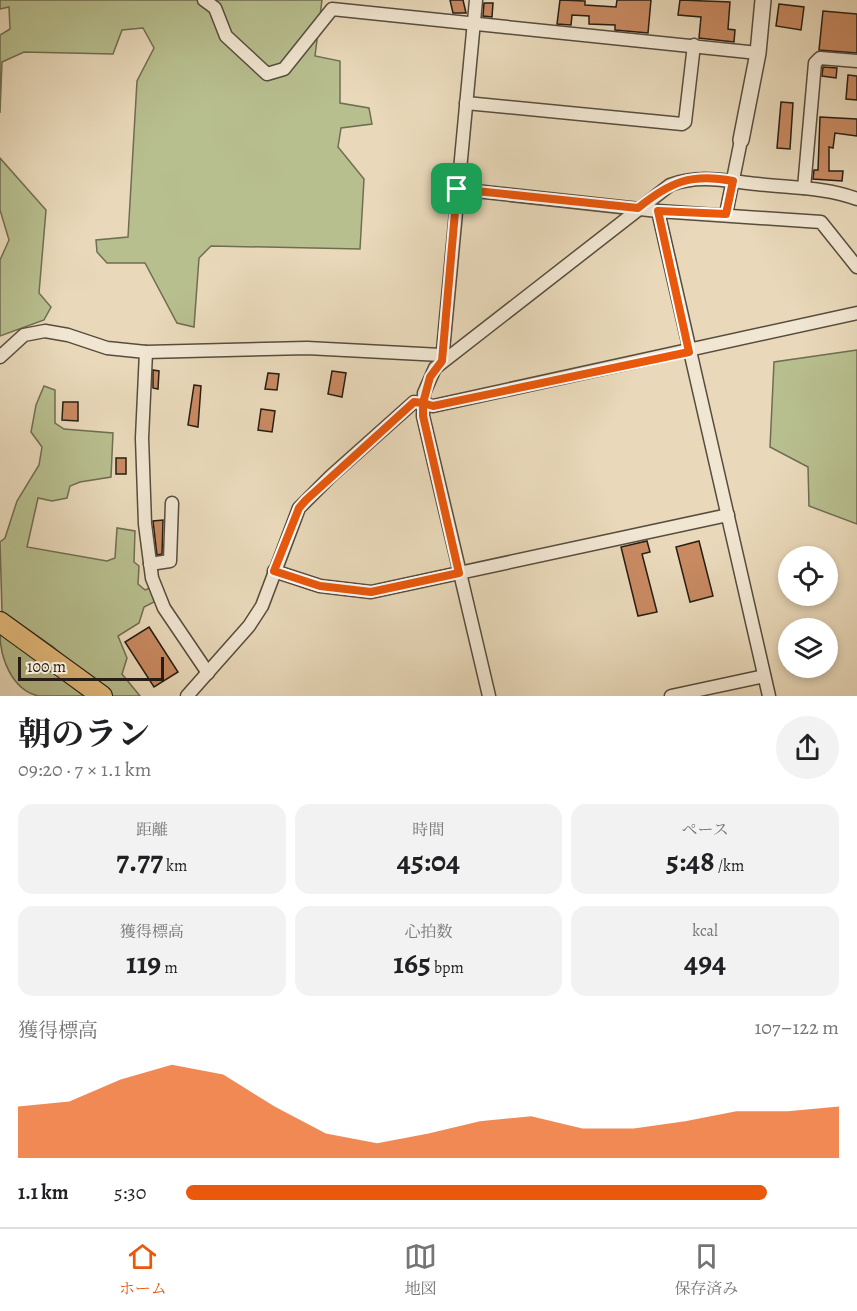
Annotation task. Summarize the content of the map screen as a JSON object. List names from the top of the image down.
{
  "scale_bar": "100 m",
  "page": {
    "scale": "100 m",
    "heading": ["朝のラン", "09:20 · 7 × 1.1 km"],
    "stats": [
      ["距離", "7.77 km"],
      ["時間", "45:04"],
      ["ペース", "5:48 /km"],
      ["獲得標高", "119 m"],
      ["心拍数", "165 bpm"],
      ["kcal", "494"]
    ],
    "chart": ["獲得標高", "107–122 m"],
    "list": [
      {
        "name": "1.1 km",
        "note": "5:30"
      }
    ],
    "tabs": ["ホーム", "地図", "保存済み"]
  }
}
